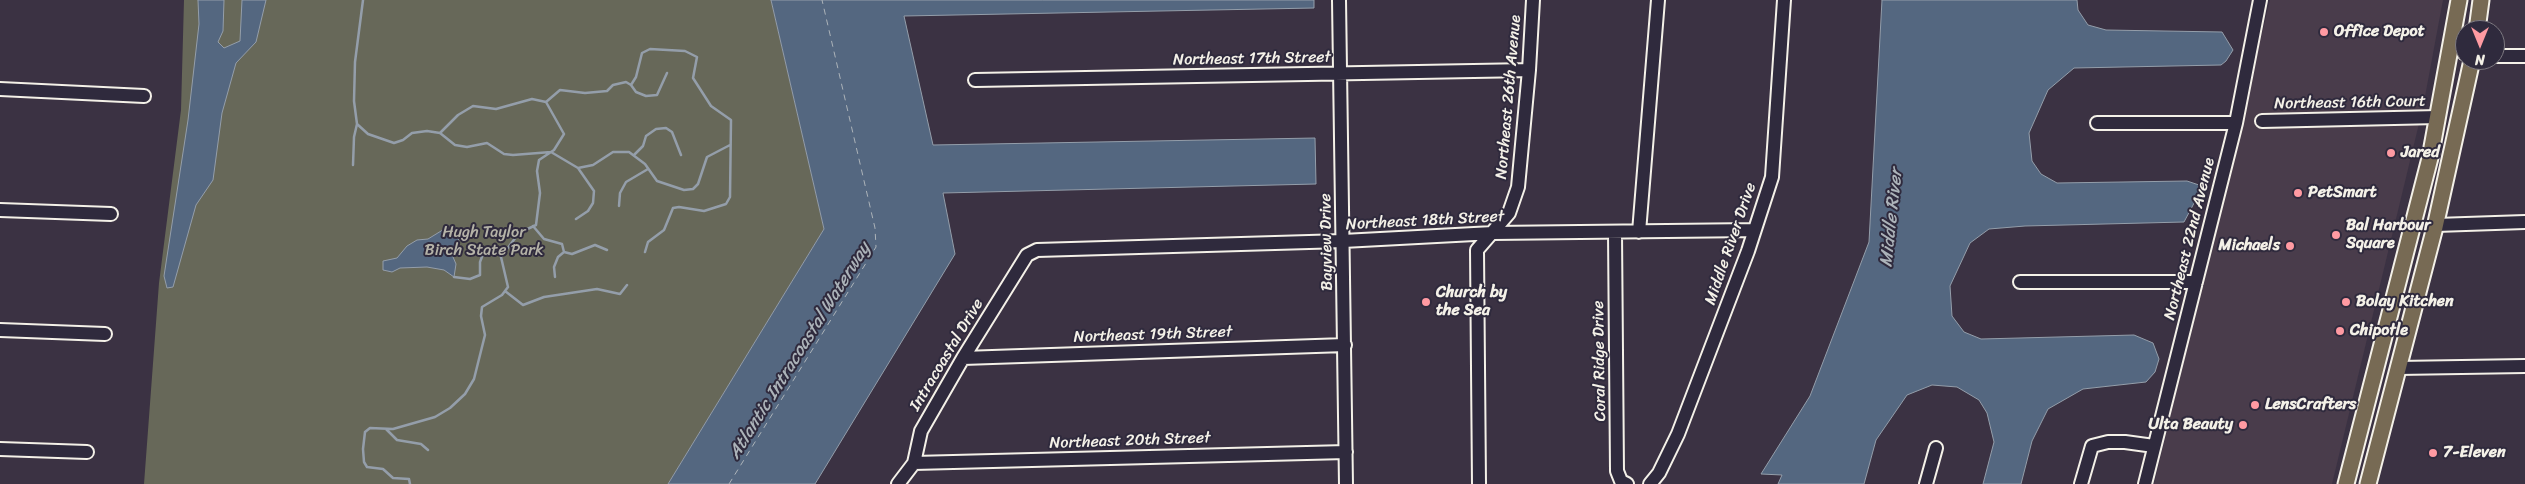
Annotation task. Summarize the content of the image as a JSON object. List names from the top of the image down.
{
  "streets": {
    "street": [
      "Northeast 17th Street",
      "Northeast 26th Avenue",
      "Northeast 16th Court",
      "Northeast 18th Street",
      "Northeast 22nd Avenue",
      "Bayview Drive",
      "Middle River Drive",
      "Northeast 19th Street",
      "Intracoastal Drive",
      "Coral Ridge Drive",
      "Northeast 20th Street"
    ]
  },
  "crossings": [
    ["Northeast 17th Street", "Northeast 26th Avenue"],
    ["Northeast 17th Street", "Bayview Drive"],
    ["Northeast 26th Avenue", "Northeast 18th Street"],
    ["Northeast 18th Street", "Bayview Drive"],
    ["Northeast 18th Street", "Middle River Drive"],
    ["Northeast 18th Street", "Intracoastal Drive"],
    ["Northeast 18th Street", "Coral Ridge Drive"],
    ["Bayview Drive", "Northeast 19th Street"],
    ["Bayview Drive", "Northeast 20th Street"],
    ["Northeast 19th Street", "Intracoastal Drive"],
    ["Intracoastal Drive", "Northeast 20th Street"]
  ],
  "water": ["Middle River", "Atlantic Intracoastal Waterway"],
  "parks": ["Hugh Taylor Birch State Park"],
  "places": [
    "Office Depot",
    "Jared",
    "PetSmart",
    "Bal Harbour Square",
    "Michaels",
    "Church by the Sea",
    "Bolay Kitchen",
    "Chipotle",
    "LensCrafters",
    "Ulta Beauty",
    "7-Eleven"
  ],
  "north": "bottom"
}
